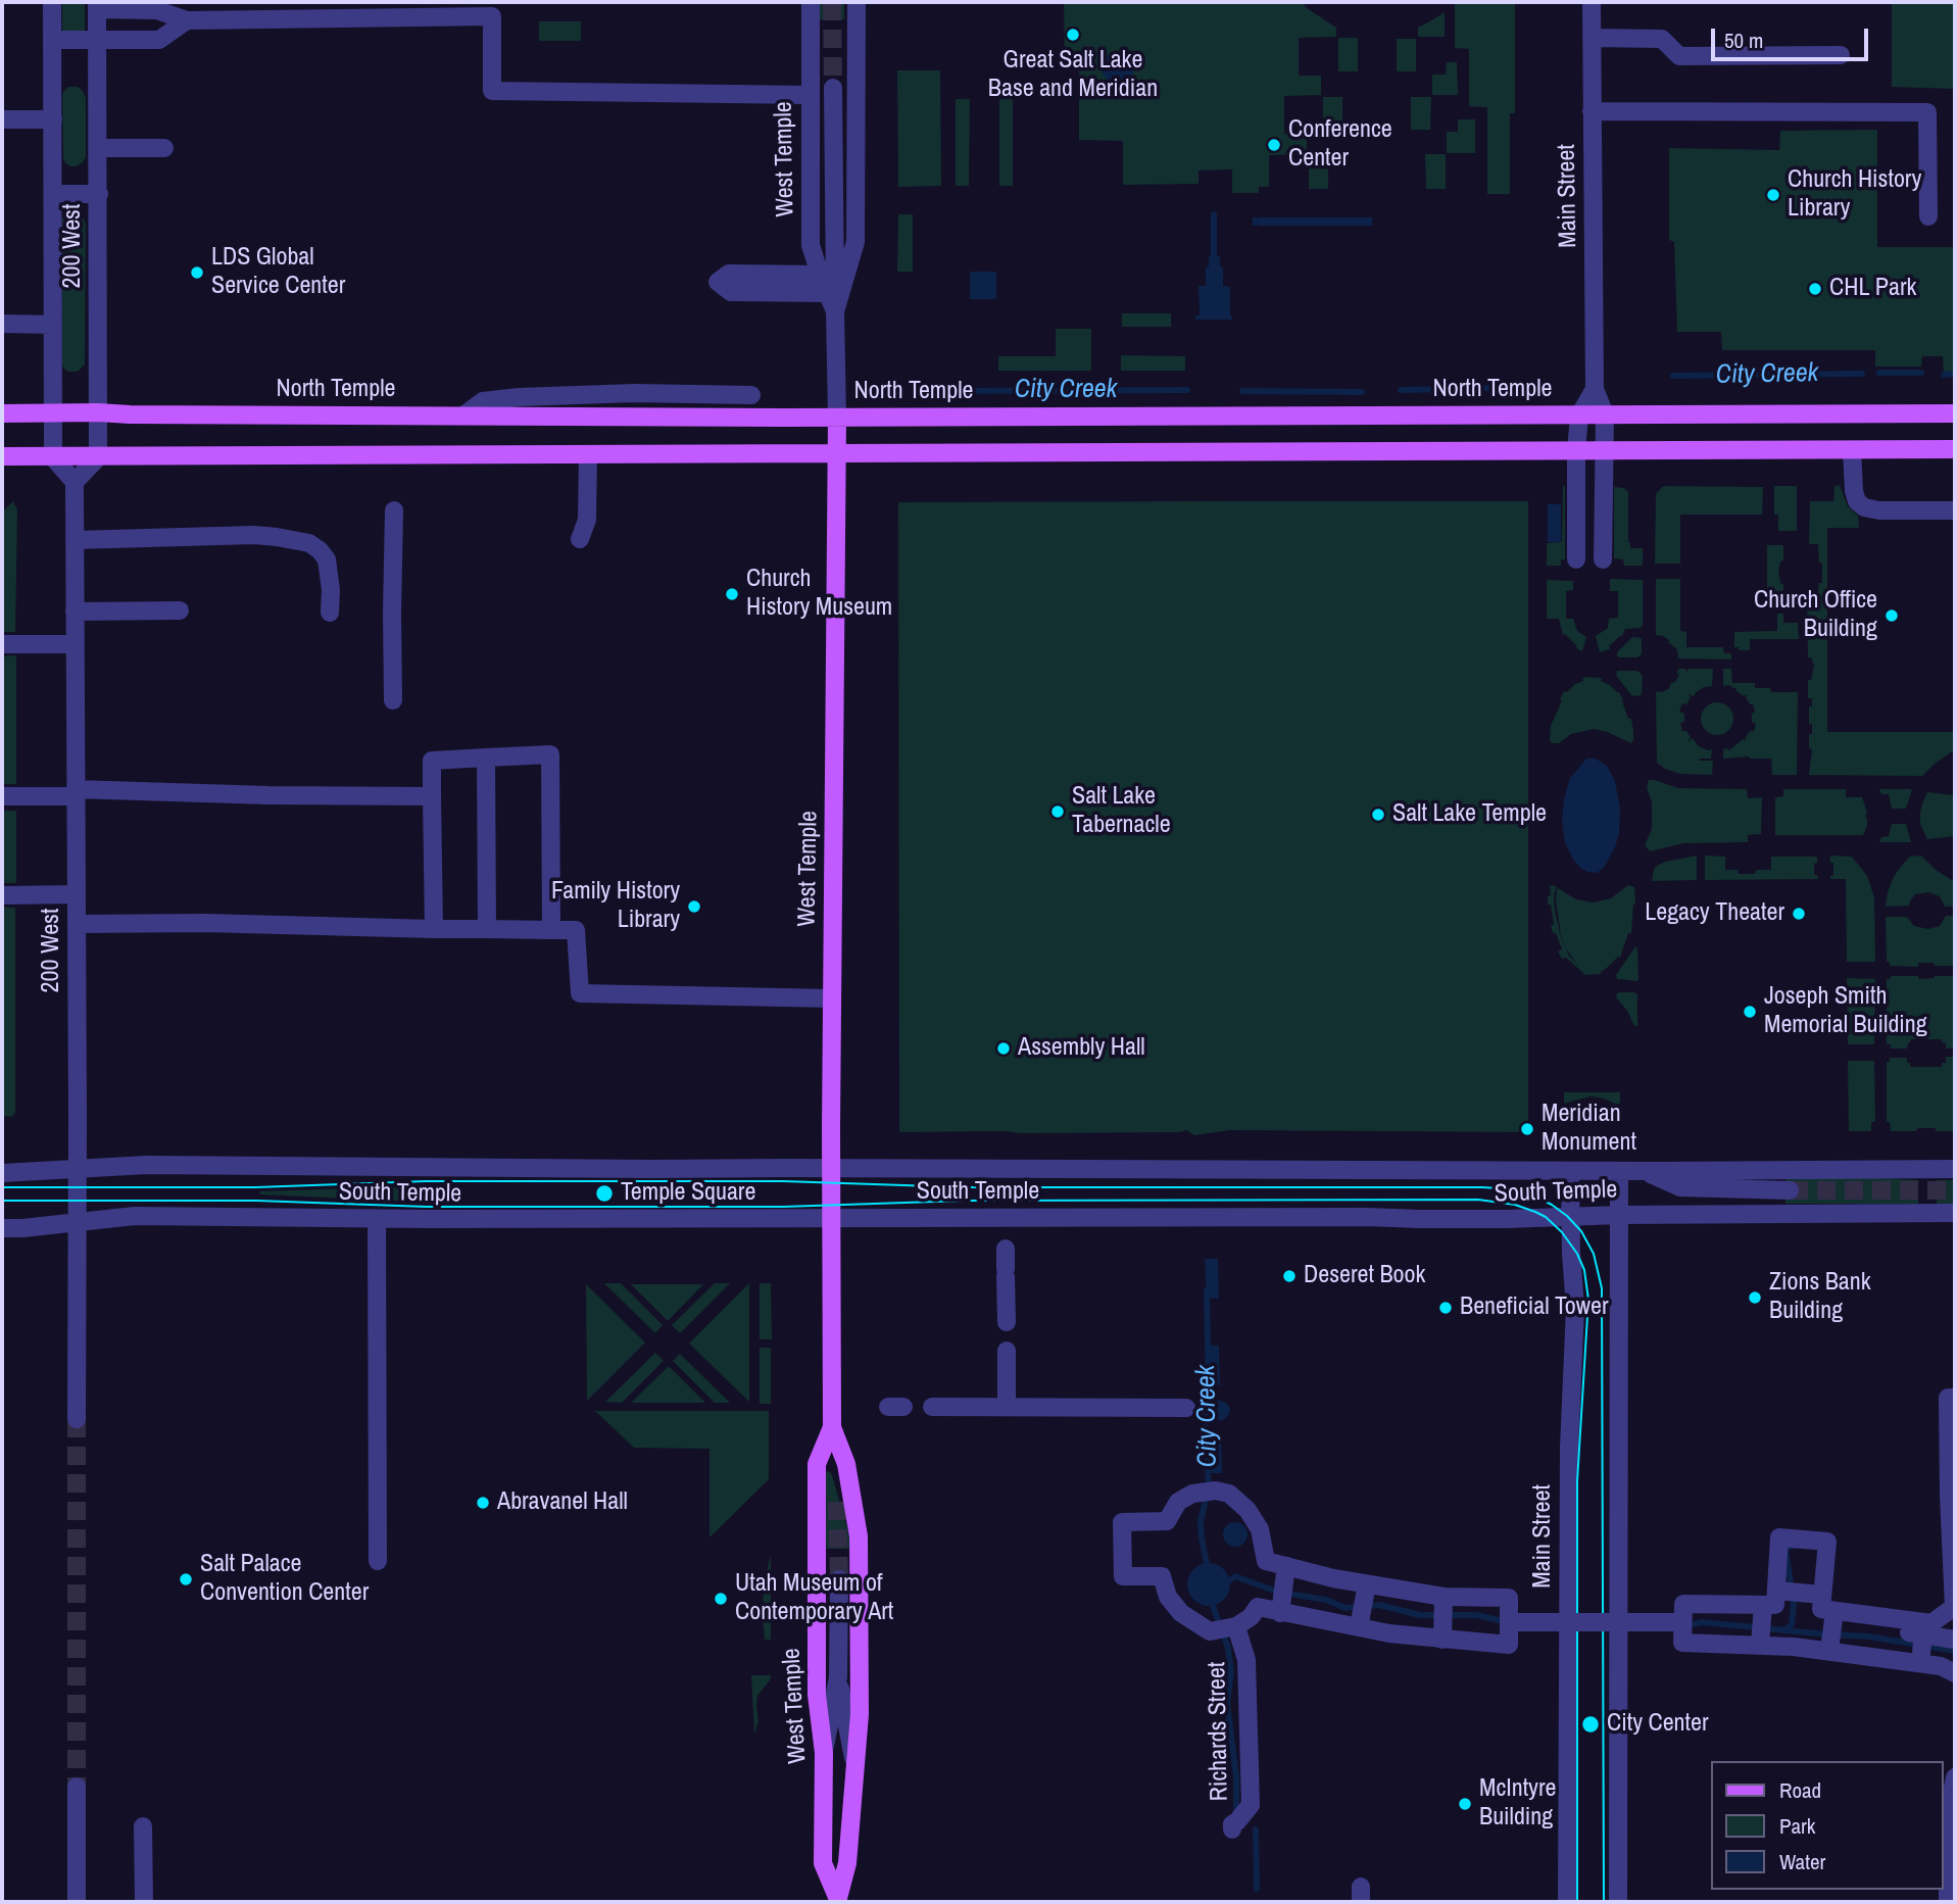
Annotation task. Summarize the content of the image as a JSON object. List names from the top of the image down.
{
  "streets": {
    "main road": ["West Temple", "North Temple"],
    "street": [
      "Main Street",
      "200 West",
      "South Temple",
      "Richards Street"
    ]
  },
  "crossings": [
    ["West Temple", "North Temple"],
    ["West Temple", "South Temple"],
    ["Main Street", "North Temple"],
    ["Main Street", "South Temple"],
    ["200 West", "North Temple"],
    ["200 West", "South Temple"]
  ],
  "water": ["City Creek"],
  "places": [
    "Great Salt Lake Base and Meridian",
    "Conference Center",
    "Church History Library",
    "LDS Global Service Center",
    "CHL Park",
    "Church History Museum",
    "Church Office Building",
    "Salt Lake Tabernacle",
    "Salt Lake Temple",
    "Family History Library",
    "Legacy Theater",
    "Joseph Smith Memorial Building",
    "Assembly Hall",
    "Meridian Monument",
    "Temple Square",
    "Deseret Book",
    "Zions Bank Building",
    "Beneficial Tower",
    "Abravanel Hall",
    "Salt Palace Convention Center",
    "Utah Museum of Contemporary Art",
    "City Center",
    "McIntyre Building"
  ],
  "legend": ["Road", "Park", "Water"],
  "scale_bar": "50 m"
}
